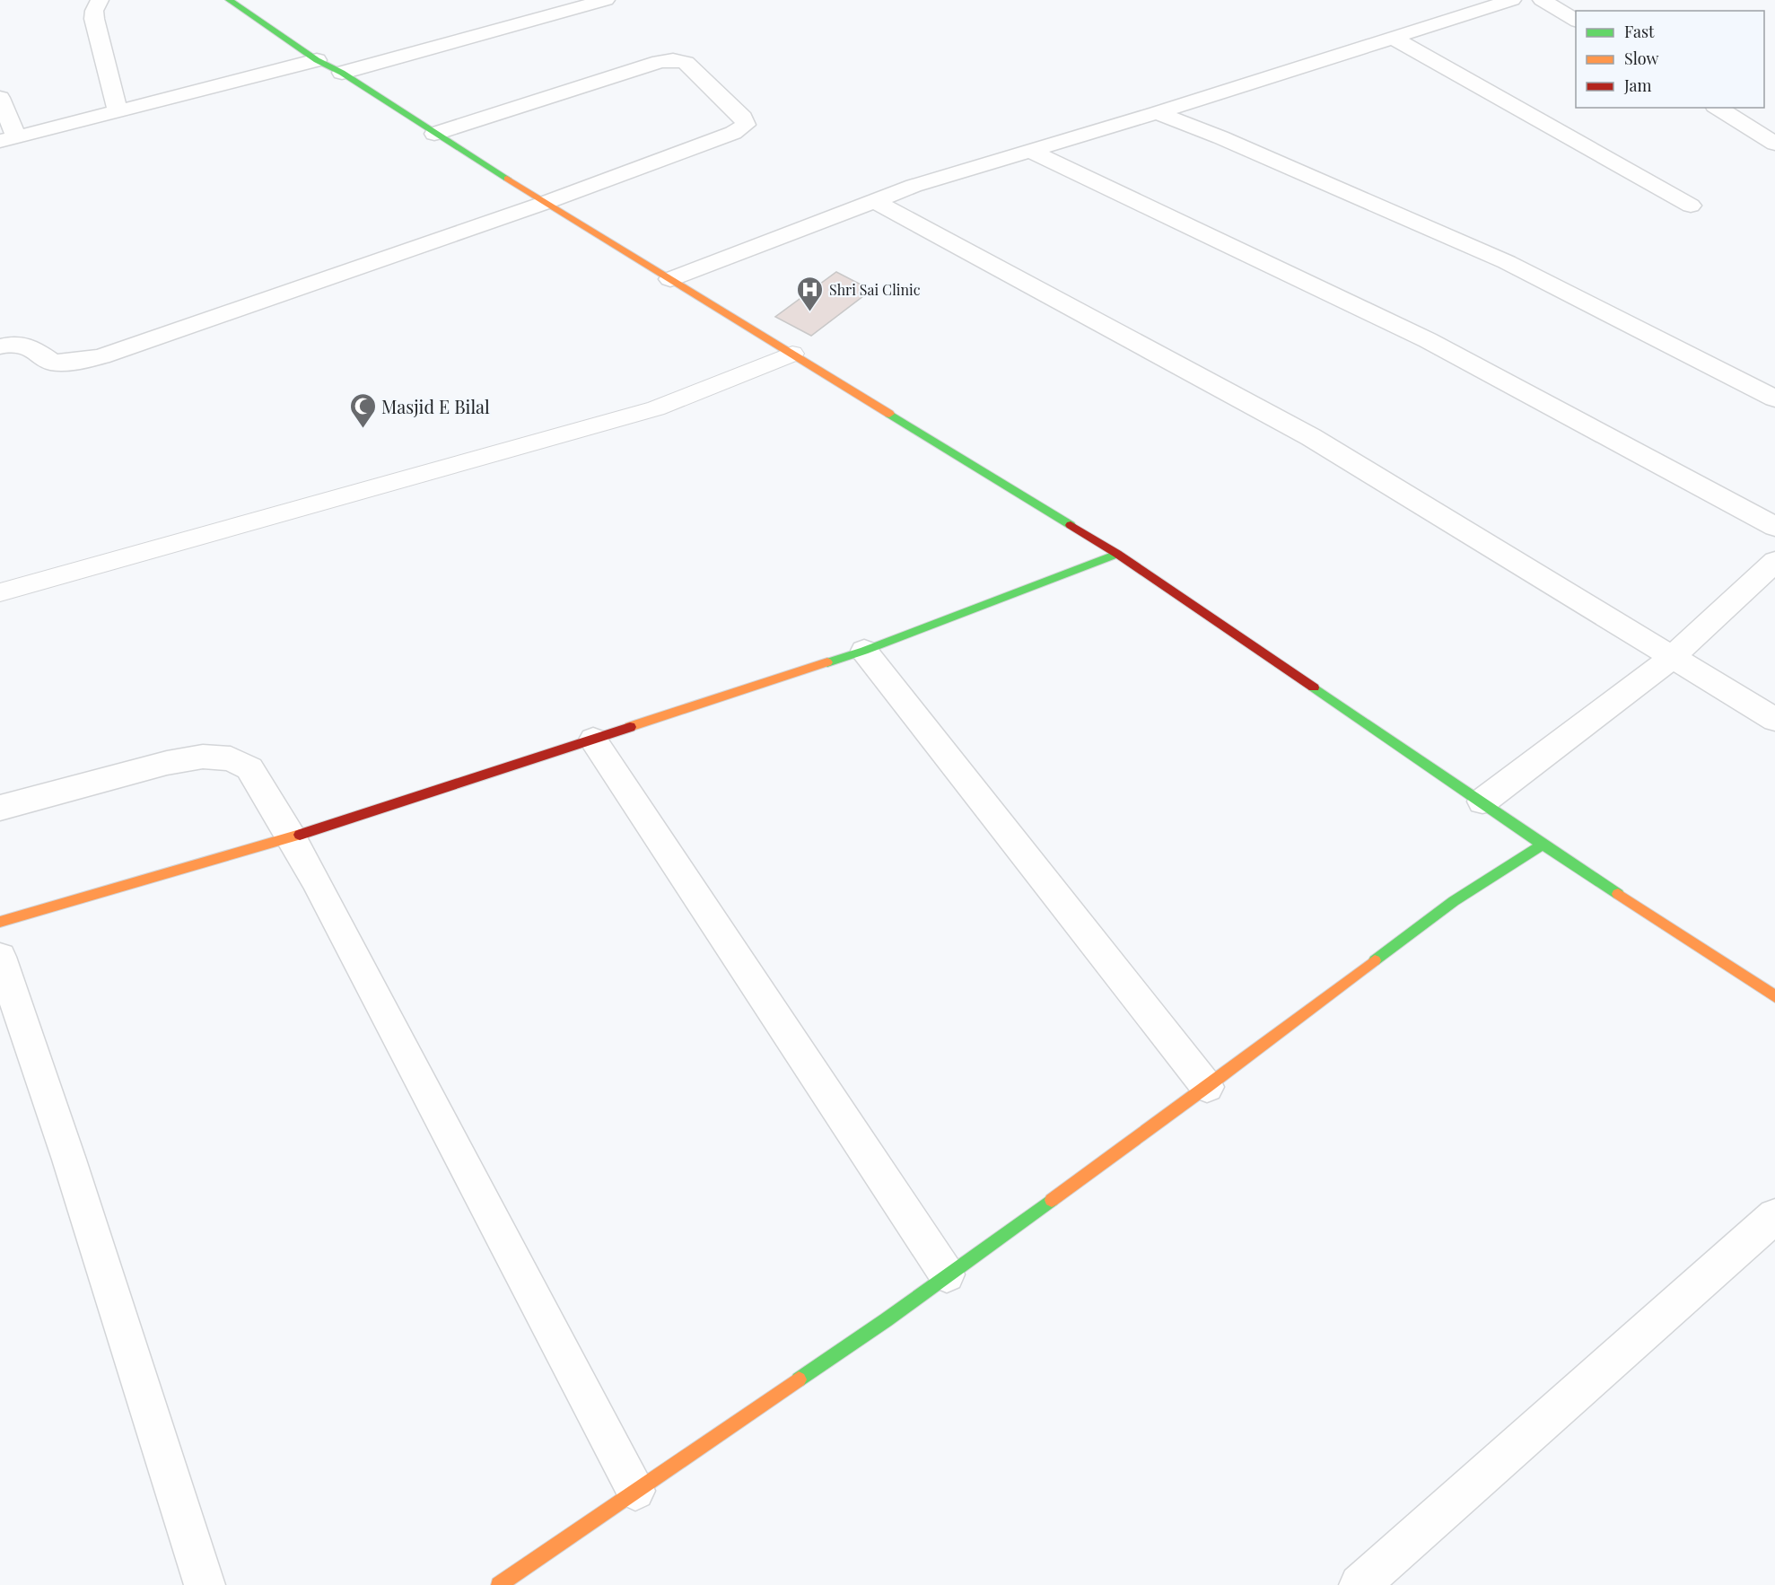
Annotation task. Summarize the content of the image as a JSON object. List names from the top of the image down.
{
  "places": {
    "hospital": ["Shri Sai Clinic"],
    "mosque": ["Masjid E Bilal"]
  },
  "legend": ["Fast", "Slow", "Jam"]
}
